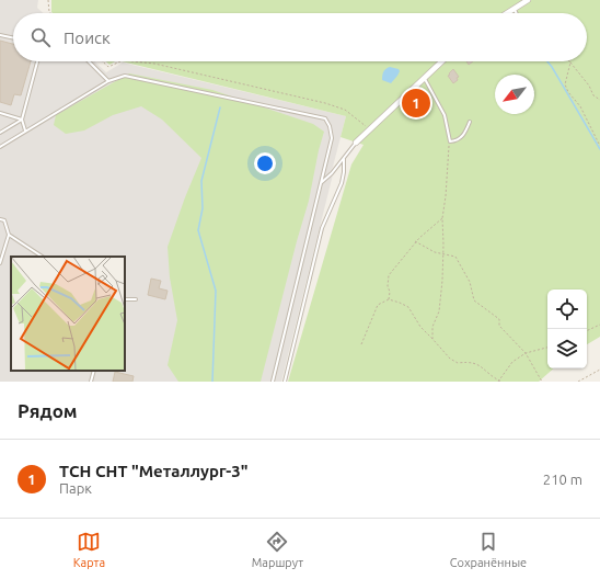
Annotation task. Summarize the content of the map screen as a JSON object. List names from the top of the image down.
{
  "north": "bottom left",
  "page": {
    "search": "Поиск",
    "pins": "1",
    "heading": "Рядом",
    "list": [
      {
        "mark": "1",
        "name": "ТСН СНТ \"Металлург-3\"",
        "note": "Парк",
        "value": "210 m"
      }
    ],
    "nav": ["Карта", "Маршрут", "Сохранённые"]
  }
}
